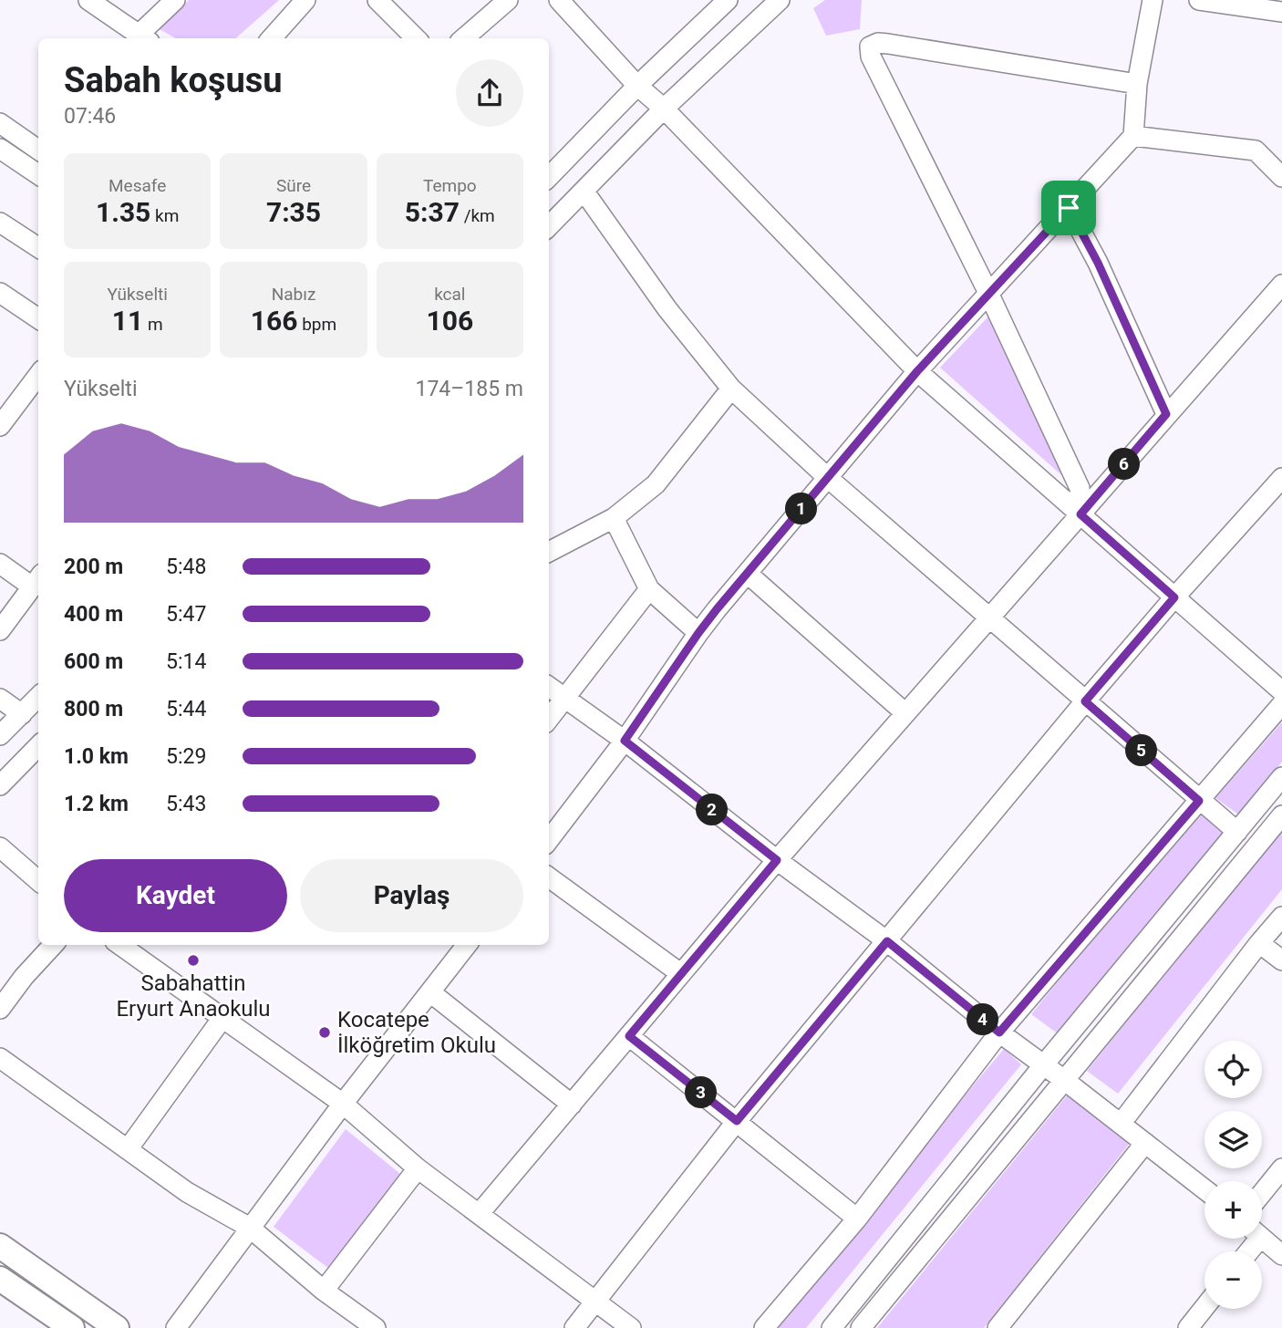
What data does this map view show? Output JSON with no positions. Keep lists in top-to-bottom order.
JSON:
{
  "places": ["Sabahattin Eryurt Anaokulu", "Kocatepe İlköğretim Okulu"],
  "page": {
    "heading": ["Sabah koşusu", "07:46"],
    "stats": [
      ["Mesafe", "1.35 km"],
      ["Süre", "7:35"],
      ["Tempo", "5:37 /km"],
      ["Yükselti", "11 m"],
      ["Nabız", "166 bpm"],
      ["kcal", "106"]
    ],
    "chart": ["Yükselti", "174–185 m"],
    "pins": [
      "6",
      "1",
      "5",
      "2",
      "4",
      "3"
    ],
    "list": [
      {
        "name": "200 m",
        "note": "5:48"
      },
      {
        "name": "400 m",
        "note": "5:47"
      },
      {
        "name": "600 m",
        "note": "5:14"
      },
      {
        "name": "800 m",
        "note": "5:44"
      },
      {
        "name": "1.0 km",
        "note": "5:29"
      },
      {
        "name": "1.2 km",
        "note": "5:43"
      }
    ],
    "buttons": ["Kaydet", "Paylaş"],
    "map_buttons": ["+", "−"]
  }
}
